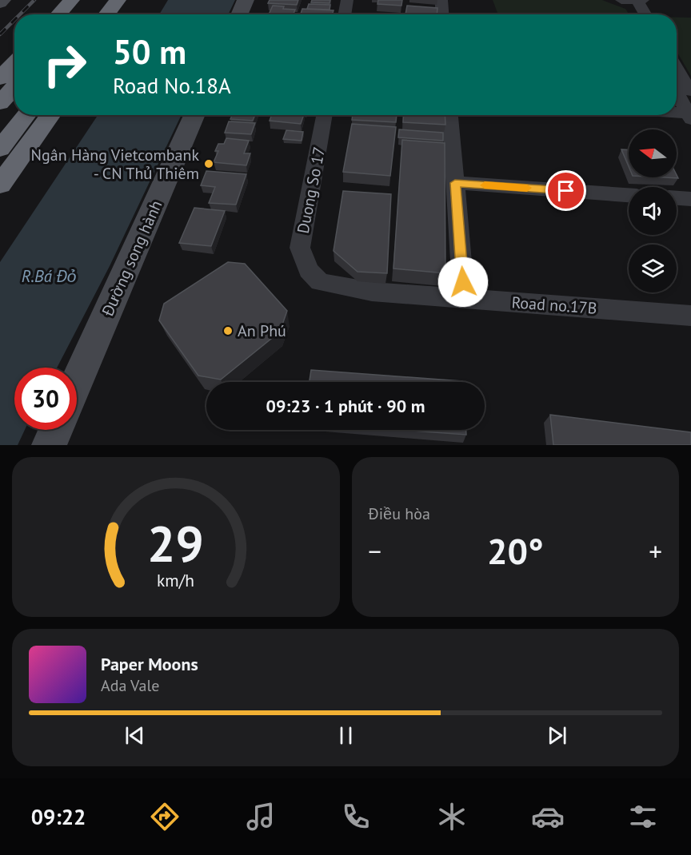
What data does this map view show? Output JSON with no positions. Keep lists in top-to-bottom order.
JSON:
{
  "streets": {
    "main road": ["Đường song hành"],
    "street": ["Duong So 17", "Road no.17B"]
  },
  "crossings": [
    ["Duong So 17", "Road no.17B"]
  ],
  "water": ["R.Bá Đỏ"],
  "places": ["Ngân Hàng Vietcombank - CN Thủ Thiêm", "An Phú"],
  "north": "left",
  "page": {
    "turn": ["50 m", "Road No.18A"],
    "limit": "30",
    "trip": "09:23 · 1 phút · 90 m",
    "tile": "Điều hòa",
    "heat": ["−", "20°", "+"],
    "song": ["Paper Moons", "Ada Vale"],
    "tabs": "09:22",
    "gauge": ["29", "km/h"]
  }
}
